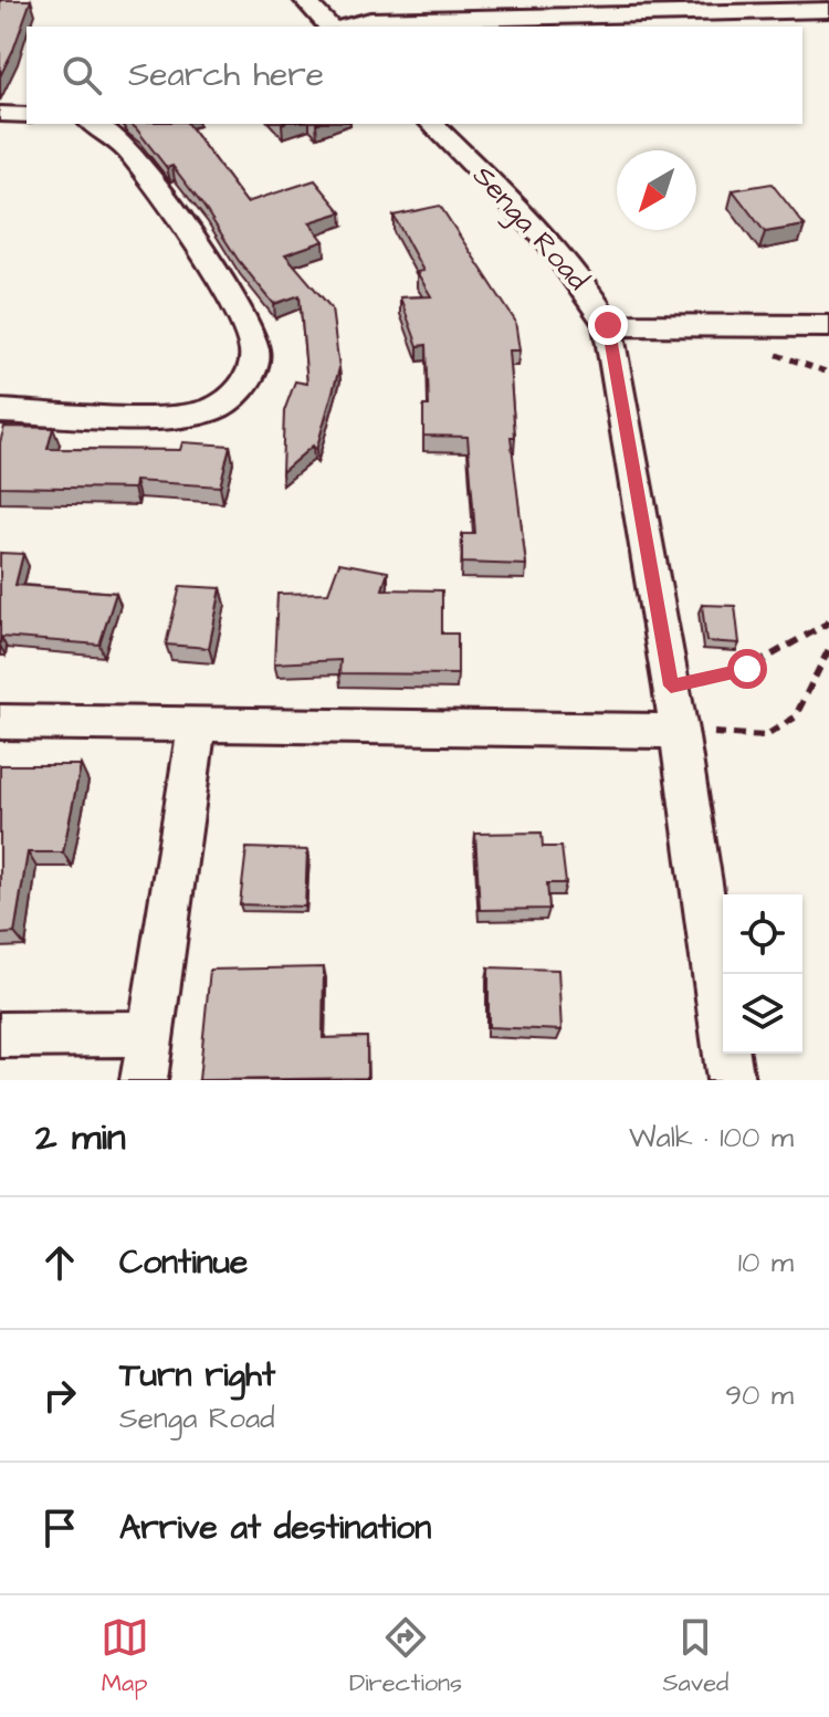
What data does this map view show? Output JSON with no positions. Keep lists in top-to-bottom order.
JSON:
{
  "streets": {
    "street": ["Senga Road"]
  },
  "north": "bottom left",
  "page": {
    "search": "Search here",
    "heading": ["2 min", "Walk · 100 m"],
    "list": [
      ["Continue", "10 m"],
      ["Turn right", "Senga Road", "90 m"],
      "Arrive at destination"
    ],
    "nav": ["Map", "Directions", "Saved"]
  }
}
